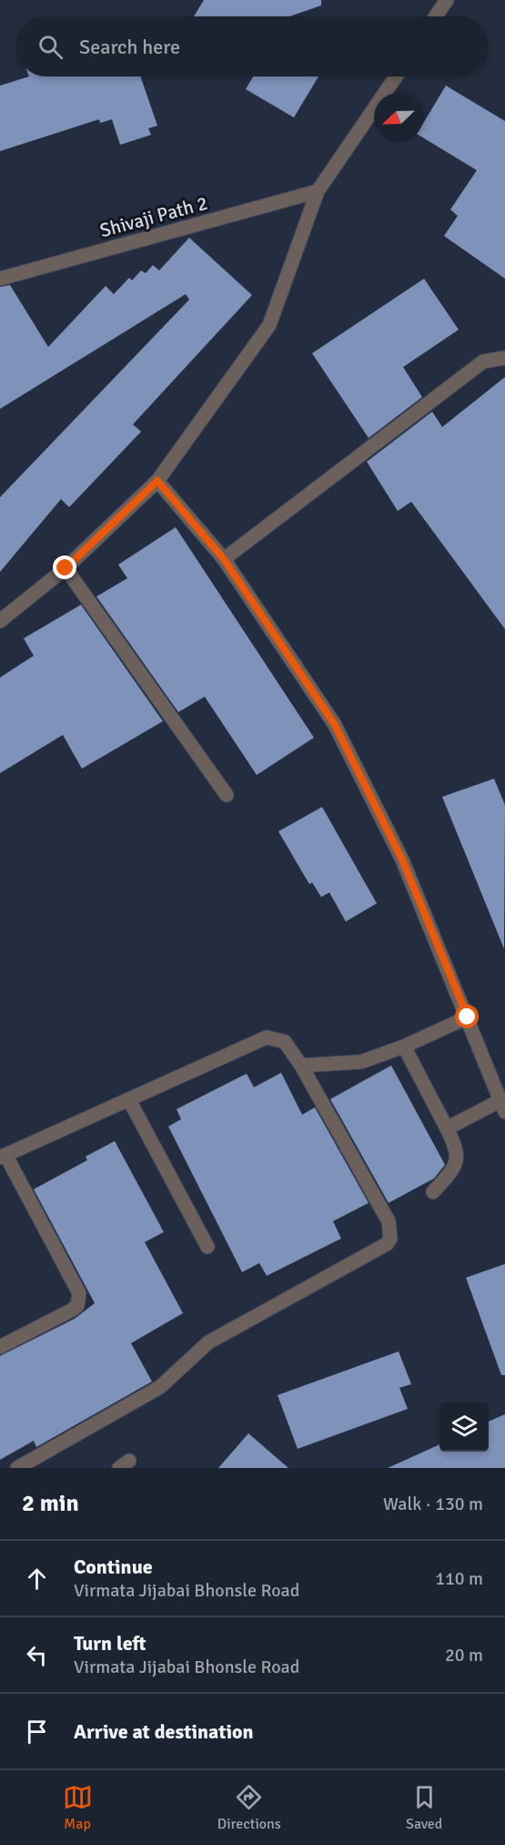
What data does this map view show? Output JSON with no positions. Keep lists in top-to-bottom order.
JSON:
{
  "streets": {
    "street": ["Shivaji Path 2"]
  },
  "north": "bottom left",
  "page": {
    "search": "Search here",
    "heading": ["2 min", "Walk · 130 m"],
    "list": [
      ["Continue", "Virmata Jijabai Bhonsle Road", "110 m"],
      ["Turn left", "Virmata Jijabai Bhonsle Road", "20 m"],
      "Arrive at destination"
    ],
    "nav": ["Map", "Directions", "Saved"]
  }
}
